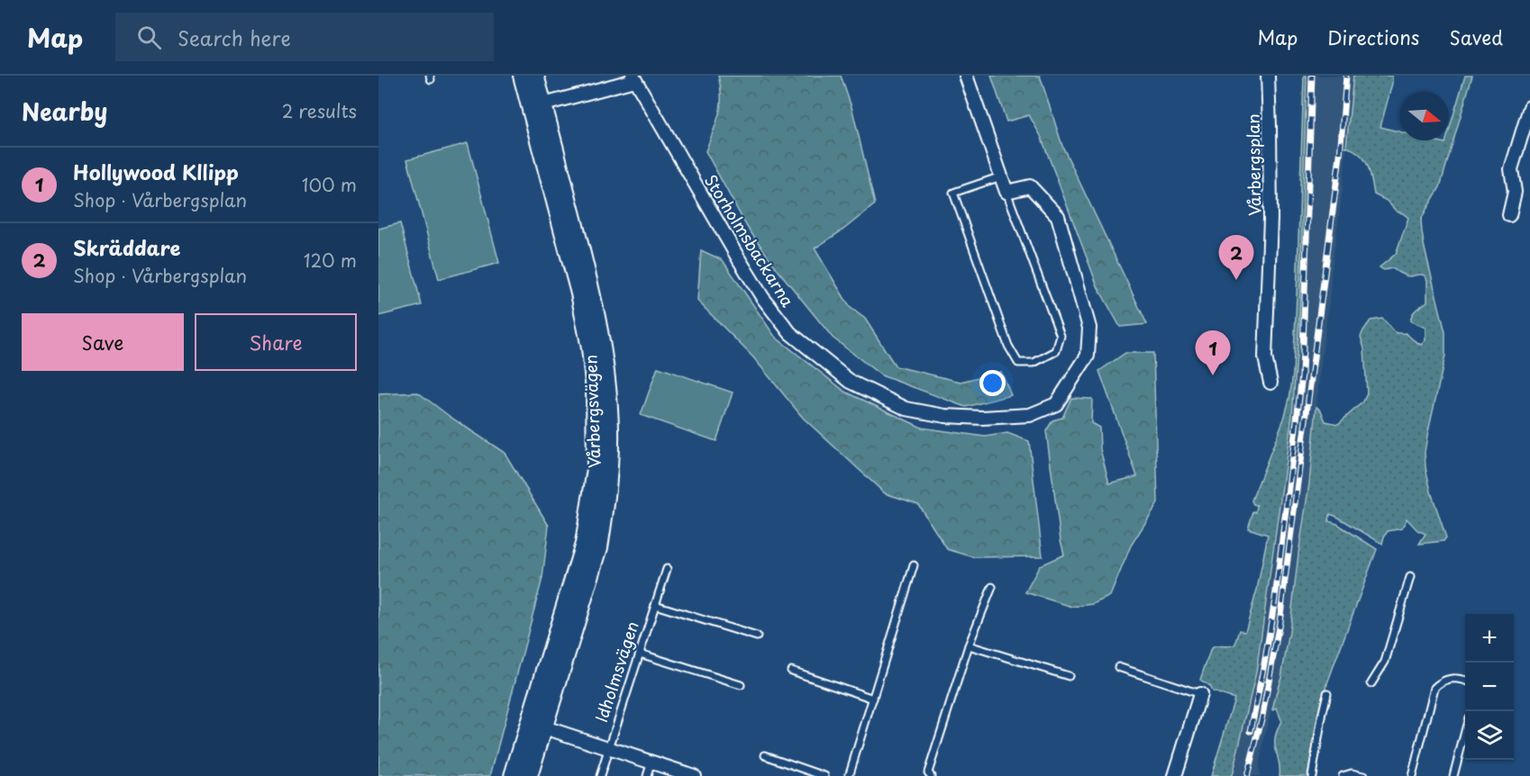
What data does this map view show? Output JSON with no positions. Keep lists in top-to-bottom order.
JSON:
{
  "streets": {
    "street": [
      "Vårbergsplan",
      "Storholmsbackarna",
      "Vårbergsvägen",
      "Idholmsvägen"
    ]
  },
  "crossings": [
    ["Storholmsbackarna", "Vårbergsvägen"],
    ["Vårbergsvägen", "Idholmsvägen"]
  ],
  "north": "right",
  "page": {
    "header": "Map",
    "search": "Search here",
    "nav": ["Map", "Directions", "Saved"],
    "heading": ["Nearby", "2 results"],
    "list": [
      {
        "mark": "1",
        "name": "Hollywood Kllipp",
        "note": "Shop · Vårbergsplan",
        "value": "100 m"
      },
      {
        "mark": "2",
        "name": "Skräddare",
        "note": "Shop · Vårbergsplan",
        "value": "120 m"
      }
    ],
    "pins": ["2", "1"],
    "buttons": ["Save", "Share"],
    "map_buttons": ["+", "−"]
  }
}
